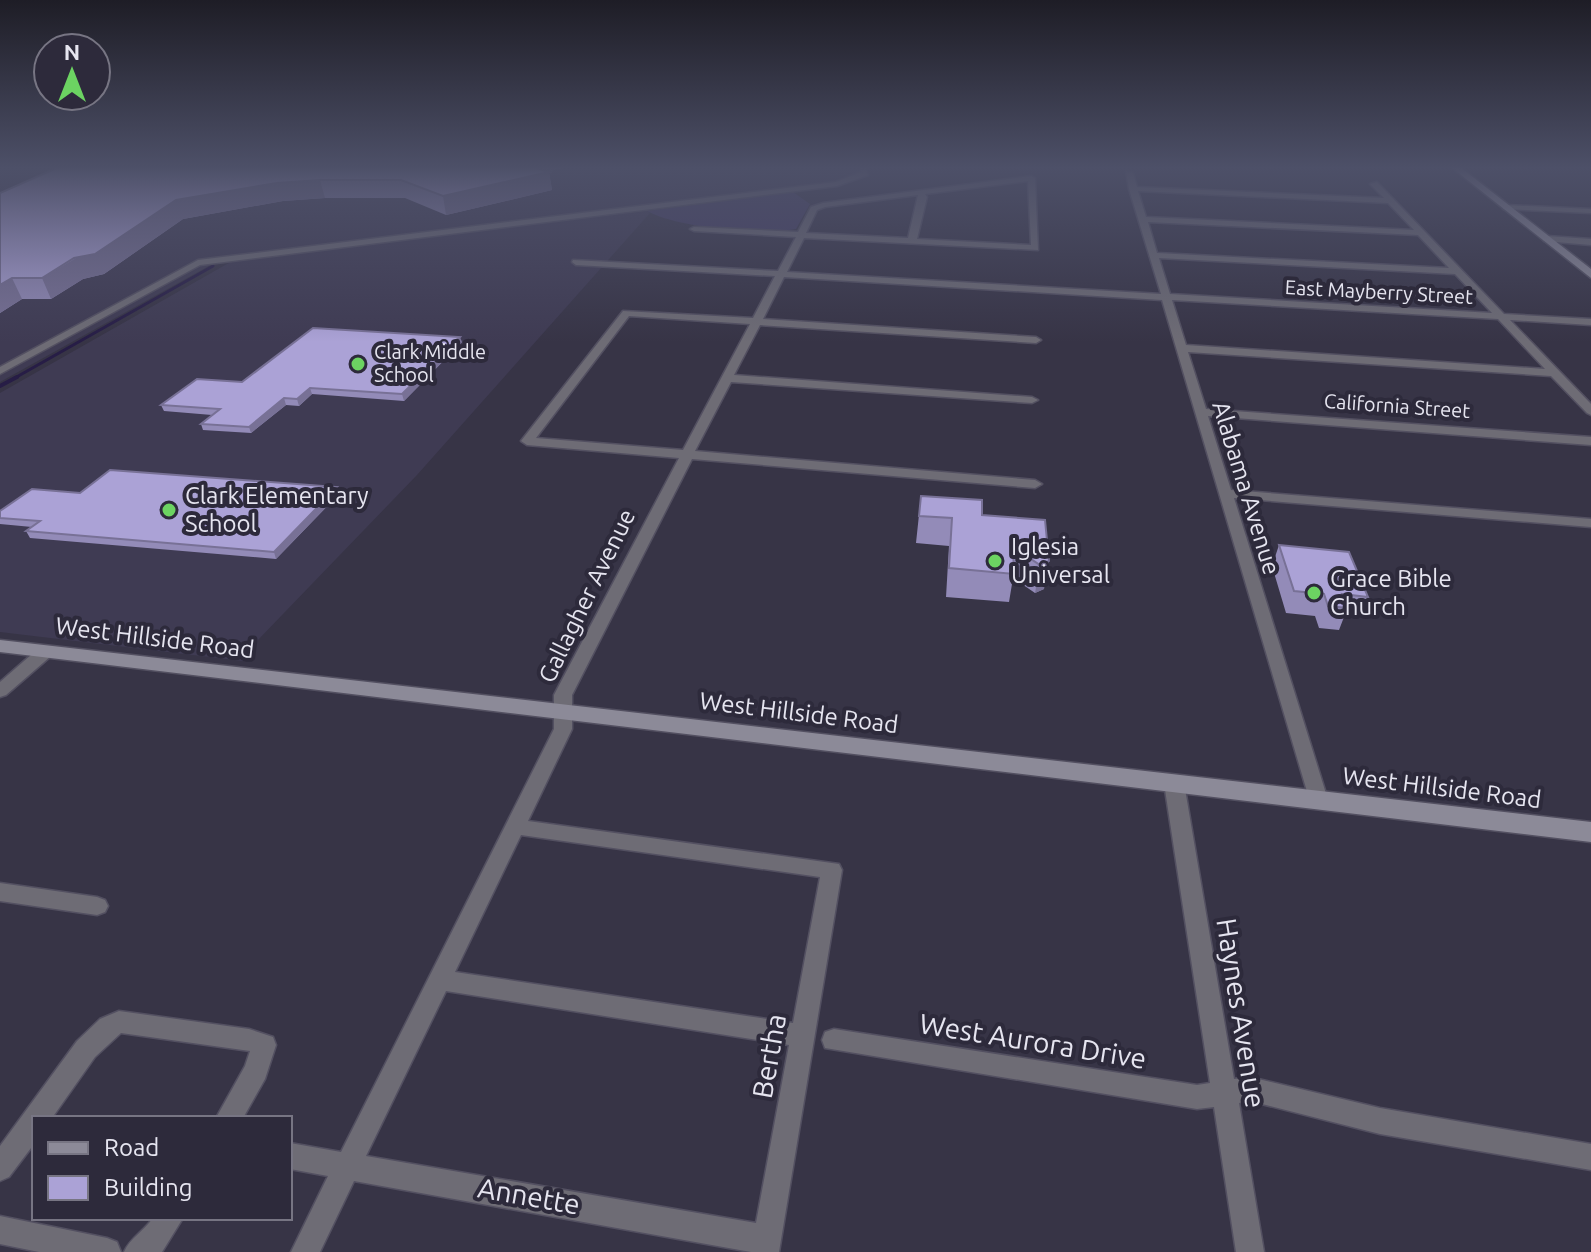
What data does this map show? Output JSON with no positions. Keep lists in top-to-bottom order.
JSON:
{
  "streets": {
    "street": [
      "East Mayberry Street",
      "California Street",
      "Alabama Avenue",
      "Gallagher Avenue",
      "West Hillside Road",
      "Haynes Avenue",
      "West Aurora Drive",
      "Bertha",
      "Annette"
    ]
  },
  "crossings": [
    ["East Mayberry Street", "Alabama Avenue"],
    ["East Mayberry Street", "Gallagher Avenue"],
    ["California Street", "Alabama Avenue"],
    ["Alabama Avenue", "West Hillside Road"],
    ["Gallagher Avenue", "West Hillside Road"],
    ["Gallagher Avenue", "Bertha"],
    ["Gallagher Avenue", "Annette"],
    ["West Hillside Road", "Haynes Avenue"],
    ["Haynes Avenue", "West Aurora Drive"],
    ["Bertha", "Annette"]
  ],
  "places": [
    "Clark Middle School",
    "Clark Elementary School",
    "Iglesia Universal",
    "Grace Bible Church"
  ],
  "legend": ["Road", "Building"],
  "north": "top"
}
